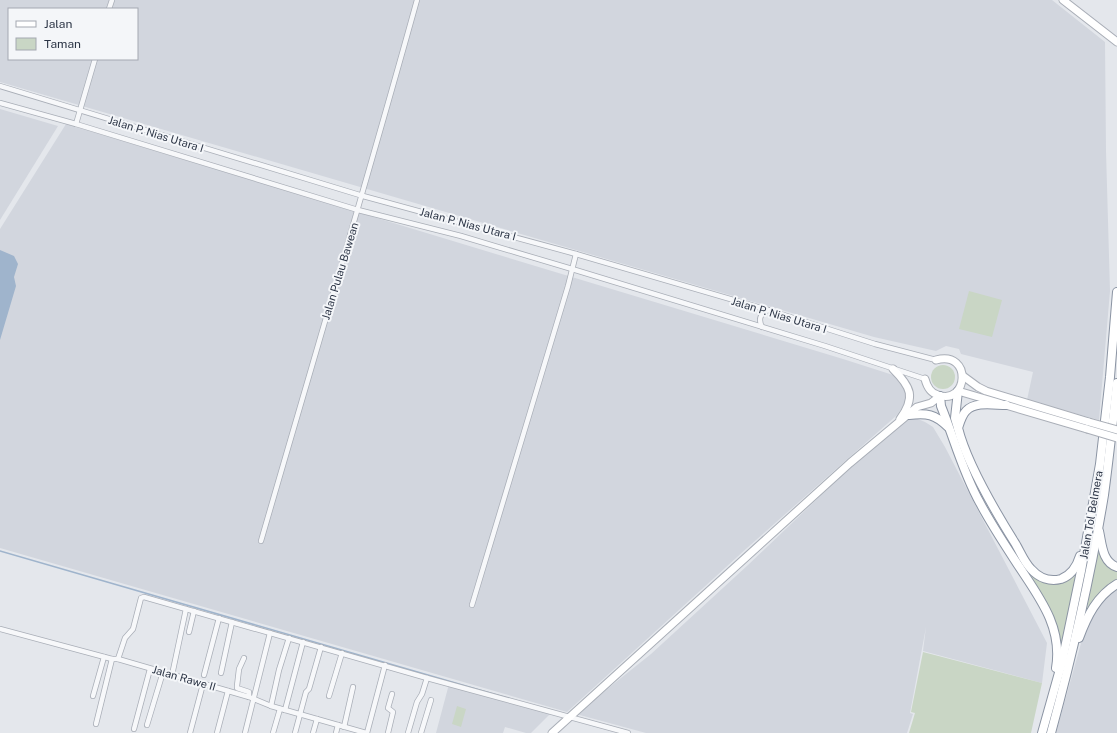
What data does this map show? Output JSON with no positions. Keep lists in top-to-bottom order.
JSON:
{
  "streets": {
    "highway": ["Jalan Tol Belmera"],
    "street": ["Jalan P. Nias Utara I", "Jalan Pulau Bawean", "Jalan Rawe II"]
  },
  "crossings": [
    ["Jalan P. Nias Utara I", "Jalan Pulau Bawean"]
  ],
  "legend": ["Jalan", "Taman"]
}
